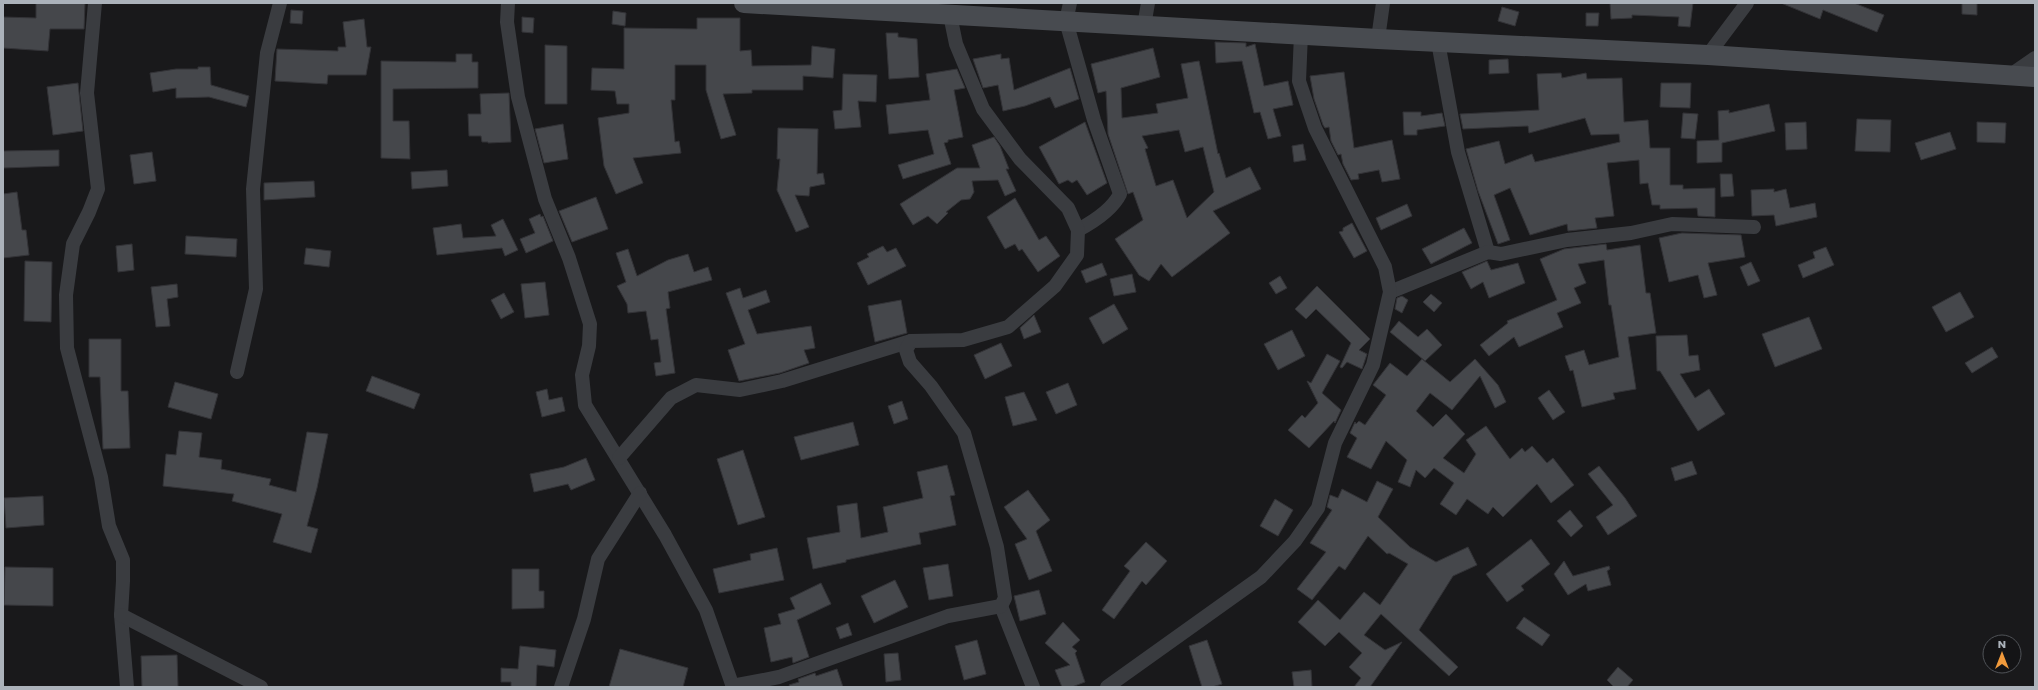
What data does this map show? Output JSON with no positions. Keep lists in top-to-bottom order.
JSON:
{
  "north": "top"
}
